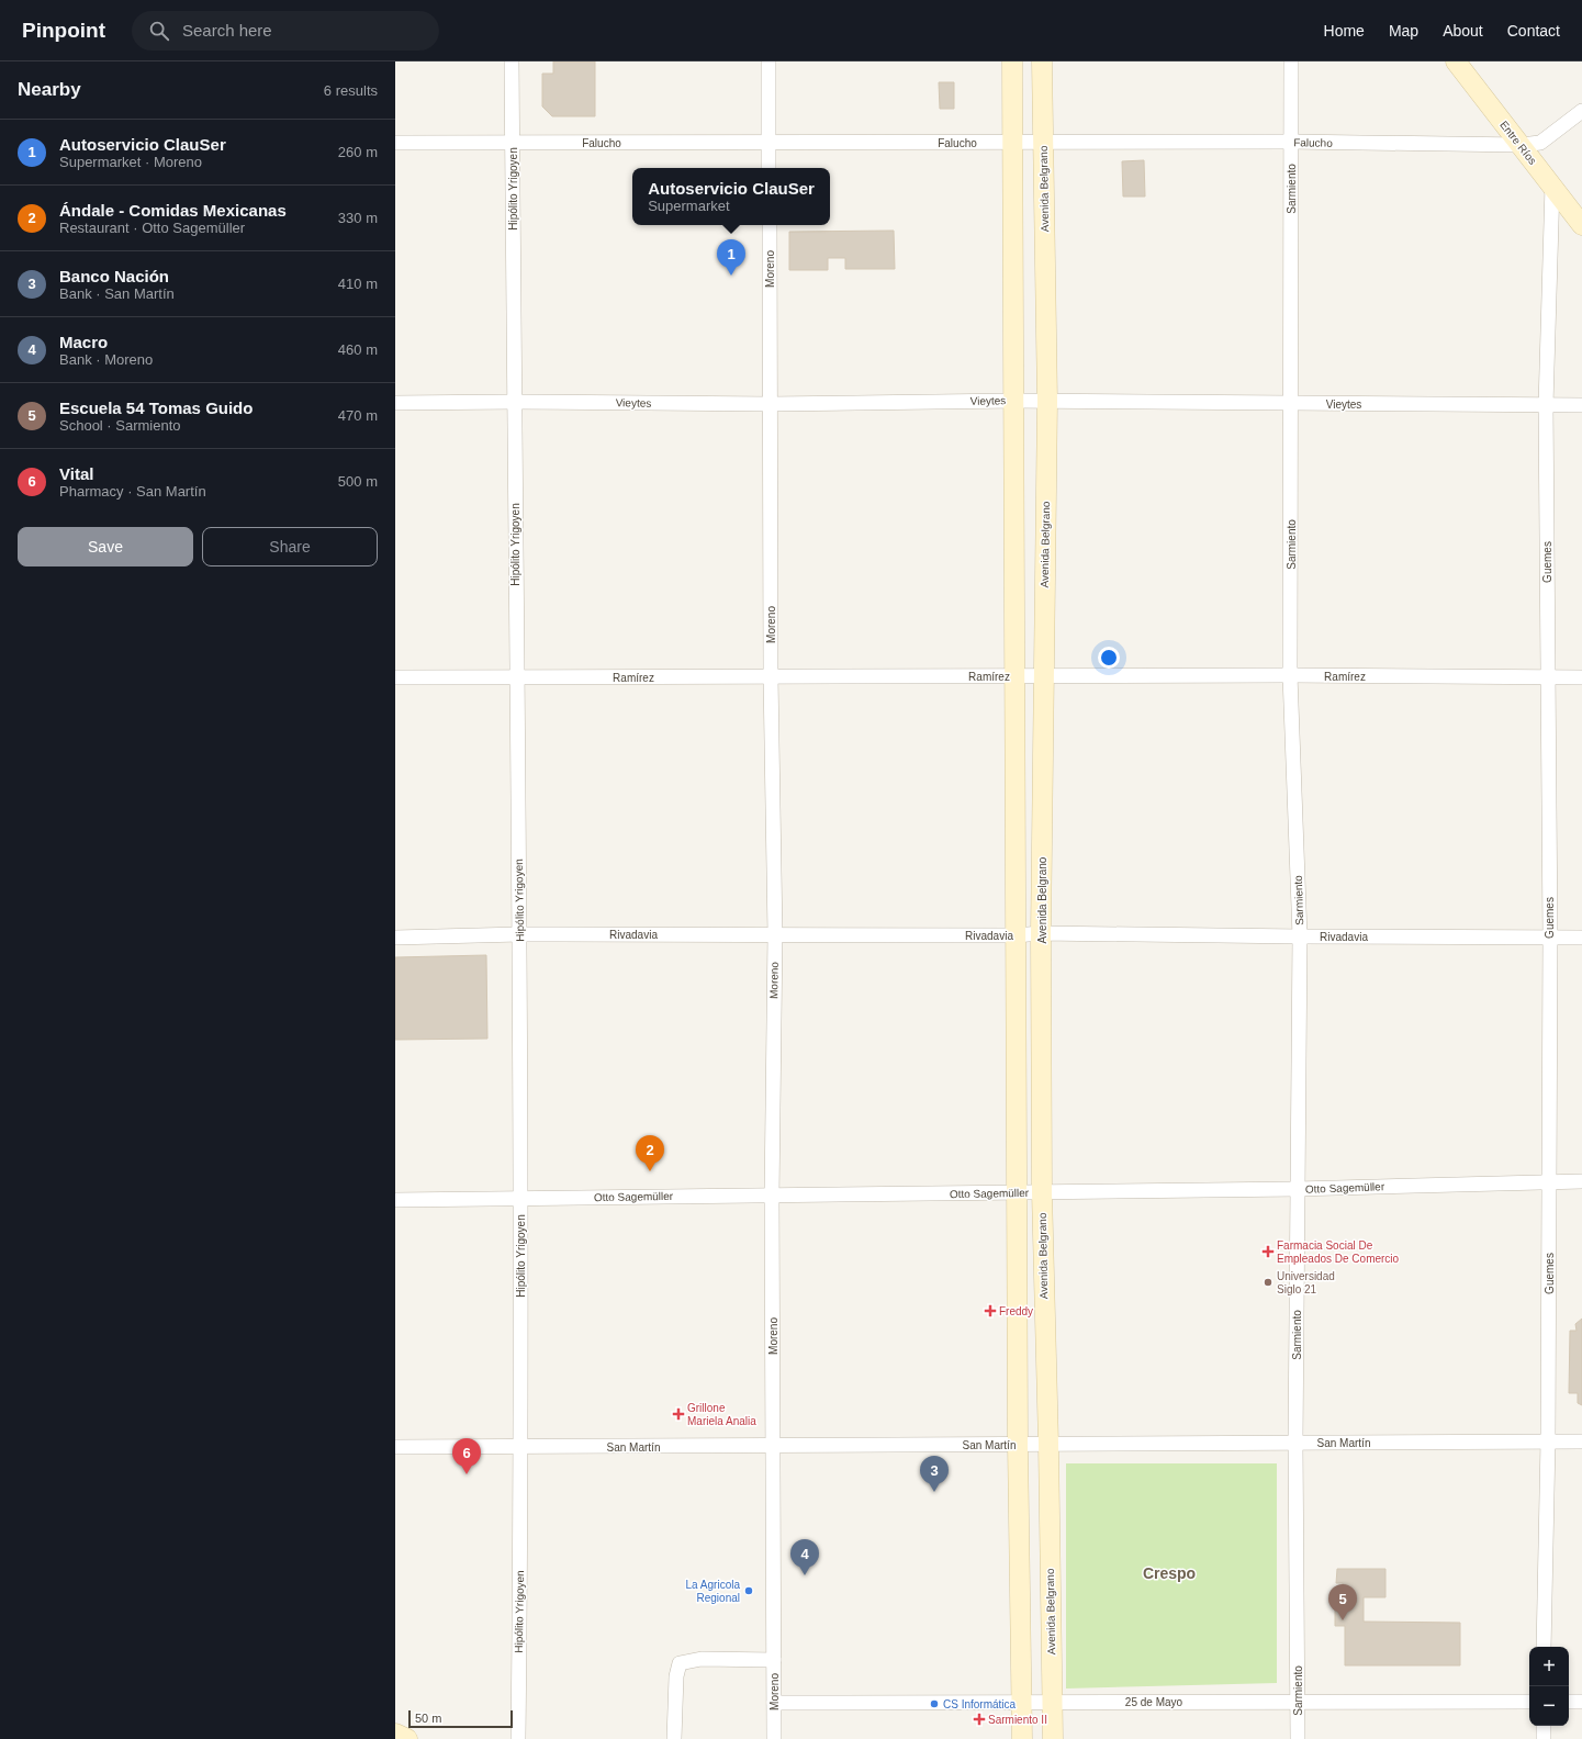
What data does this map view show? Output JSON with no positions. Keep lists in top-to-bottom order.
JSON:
{
  "streets": {
    "street": [
      "Falucho",
      "Entre Ríos",
      "Hipólito Yrigoyen",
      "Avenida Belgrano",
      "Sarmiento",
      "Moreno",
      "Vieytes",
      "Guemes",
      "Ramírez",
      "Rivadavia",
      "Otto Sagemüller",
      "San Martín",
      "25 de Mayo"
    ]
  },
  "crossings": [
    ["Falucho", "Entre Ríos"],
    ["Falucho", "Hipólito Yrigoyen"],
    ["Falucho", "Avenida Belgrano"],
    ["Falucho", "Sarmiento"],
    ["Entre Ríos", "Guemes"],
    ["Hipólito Yrigoyen", "Vieytes"],
    ["Hipólito Yrigoyen", "Ramírez"],
    ["Hipólito Yrigoyen", "Rivadavia"],
    ["Hipólito Yrigoyen", "Otto Sagemüller"],
    ["Hipólito Yrigoyen", "San Martín"],
    ["Avenida Belgrano", "Vieytes"],
    ["Avenida Belgrano", "Ramírez"],
    ["Avenida Belgrano", "Rivadavia"],
    ["Avenida Belgrano", "Otto Sagemüller"],
    ["Avenida Belgrano", "San Martín"],
    ["Avenida Belgrano", "25 de Mayo"],
    ["Sarmiento", "Vieytes"],
    ["Sarmiento", "Ramírez"],
    ["Sarmiento", "Rivadavia"],
    ["Sarmiento", "Otto Sagemüller"],
    ["Sarmiento", "San Martín"],
    ["Sarmiento", "25 de Mayo"],
    ["Moreno", "Vieytes"],
    ["Moreno", "Ramírez"],
    ["Moreno", "Rivadavia"],
    ["Moreno", "Otto Sagemüller"],
    ["Moreno", "San Martín"],
    ["Moreno", "25 de Mayo"],
    ["Vieytes", "Guemes"],
    ["Guemes", "Ramírez"],
    ["Guemes", "Rivadavia"],
    ["Guemes", "Otto Sagemüller"],
    ["Guemes", "San Martín"]
  ],
  "districts": ["Crespo"],
  "places": {
    "health": [
      "Farmacia Social De Empleados De Comercio",
      "Freddy",
      "Grillone Mariela Analia",
      "Sarmiento II"
    ],
    "other": ["Universidad Siglo 21", "La Agricola Regional", "CS Informática"]
  },
  "scale_bar": "50 m",
  "page": {
    "header": "Pinpoint",
    "search": "Search here",
    "nav": [
      "Home",
      "Map",
      "About",
      "Contact"
    ],
    "heading": ["Nearby", "6 results"],
    "list": [
      {
        "mark": "1",
        "name": "Autoservicio ClauSer",
        "note": "Supermarket · Moreno",
        "value": "260 m"
      },
      {
        "mark": "2",
        "name": "Ándale - Comidas Mexicanas",
        "note": "Restaurant · Otto Sagemüller",
        "value": "330 m"
      },
      {
        "mark": "3",
        "name": "Banco Nación",
        "note": "Bank · San Martín",
        "value": "410 m"
      },
      {
        "mark": "4",
        "name": "Macro",
        "note": "Bank · Moreno",
        "value": "460 m"
      },
      {
        "mark": "5",
        "name": "Escuela 54 Tomas Guido",
        "note": "School · Sarmiento",
        "value": "470 m"
      },
      {
        "mark": "6",
        "name": "Vital",
        "note": "Pharmacy · San Martín",
        "value": "500 m"
      }
    ],
    "popup": ["Autoservicio ClauSer", "Supermarket"],
    "pins": [
      "1",
      "2",
      "6",
      "3",
      "4",
      "5"
    ],
    "buttons": ["Save", "Share"],
    "map_buttons": ["+", "−"],
    "scale": "50 m"
  }
}
